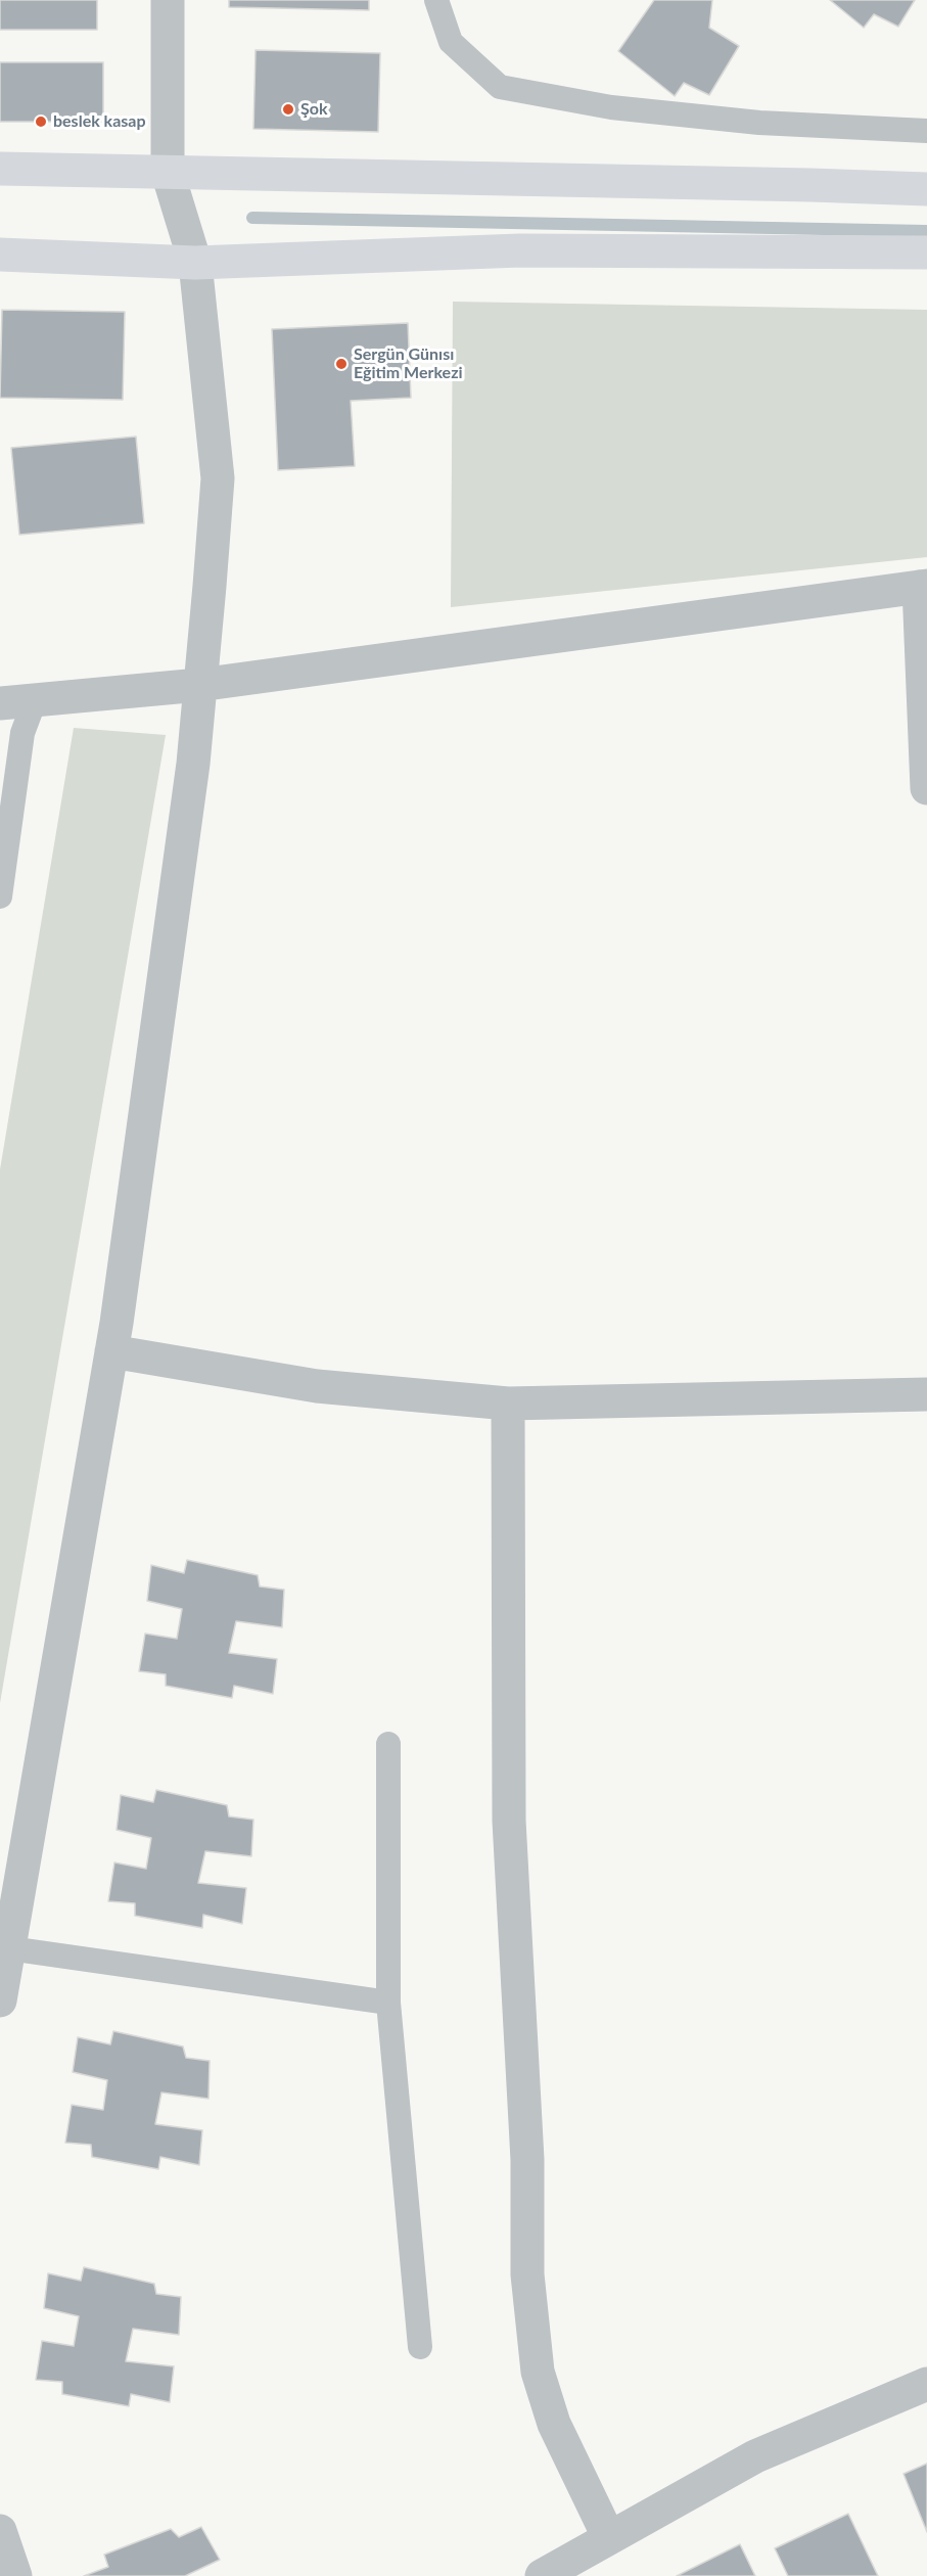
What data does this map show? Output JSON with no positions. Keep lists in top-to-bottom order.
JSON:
{
  "places": ["Şok", "beslek kasap", "Sergün Günısı Eğitim Merkezi"]
}
